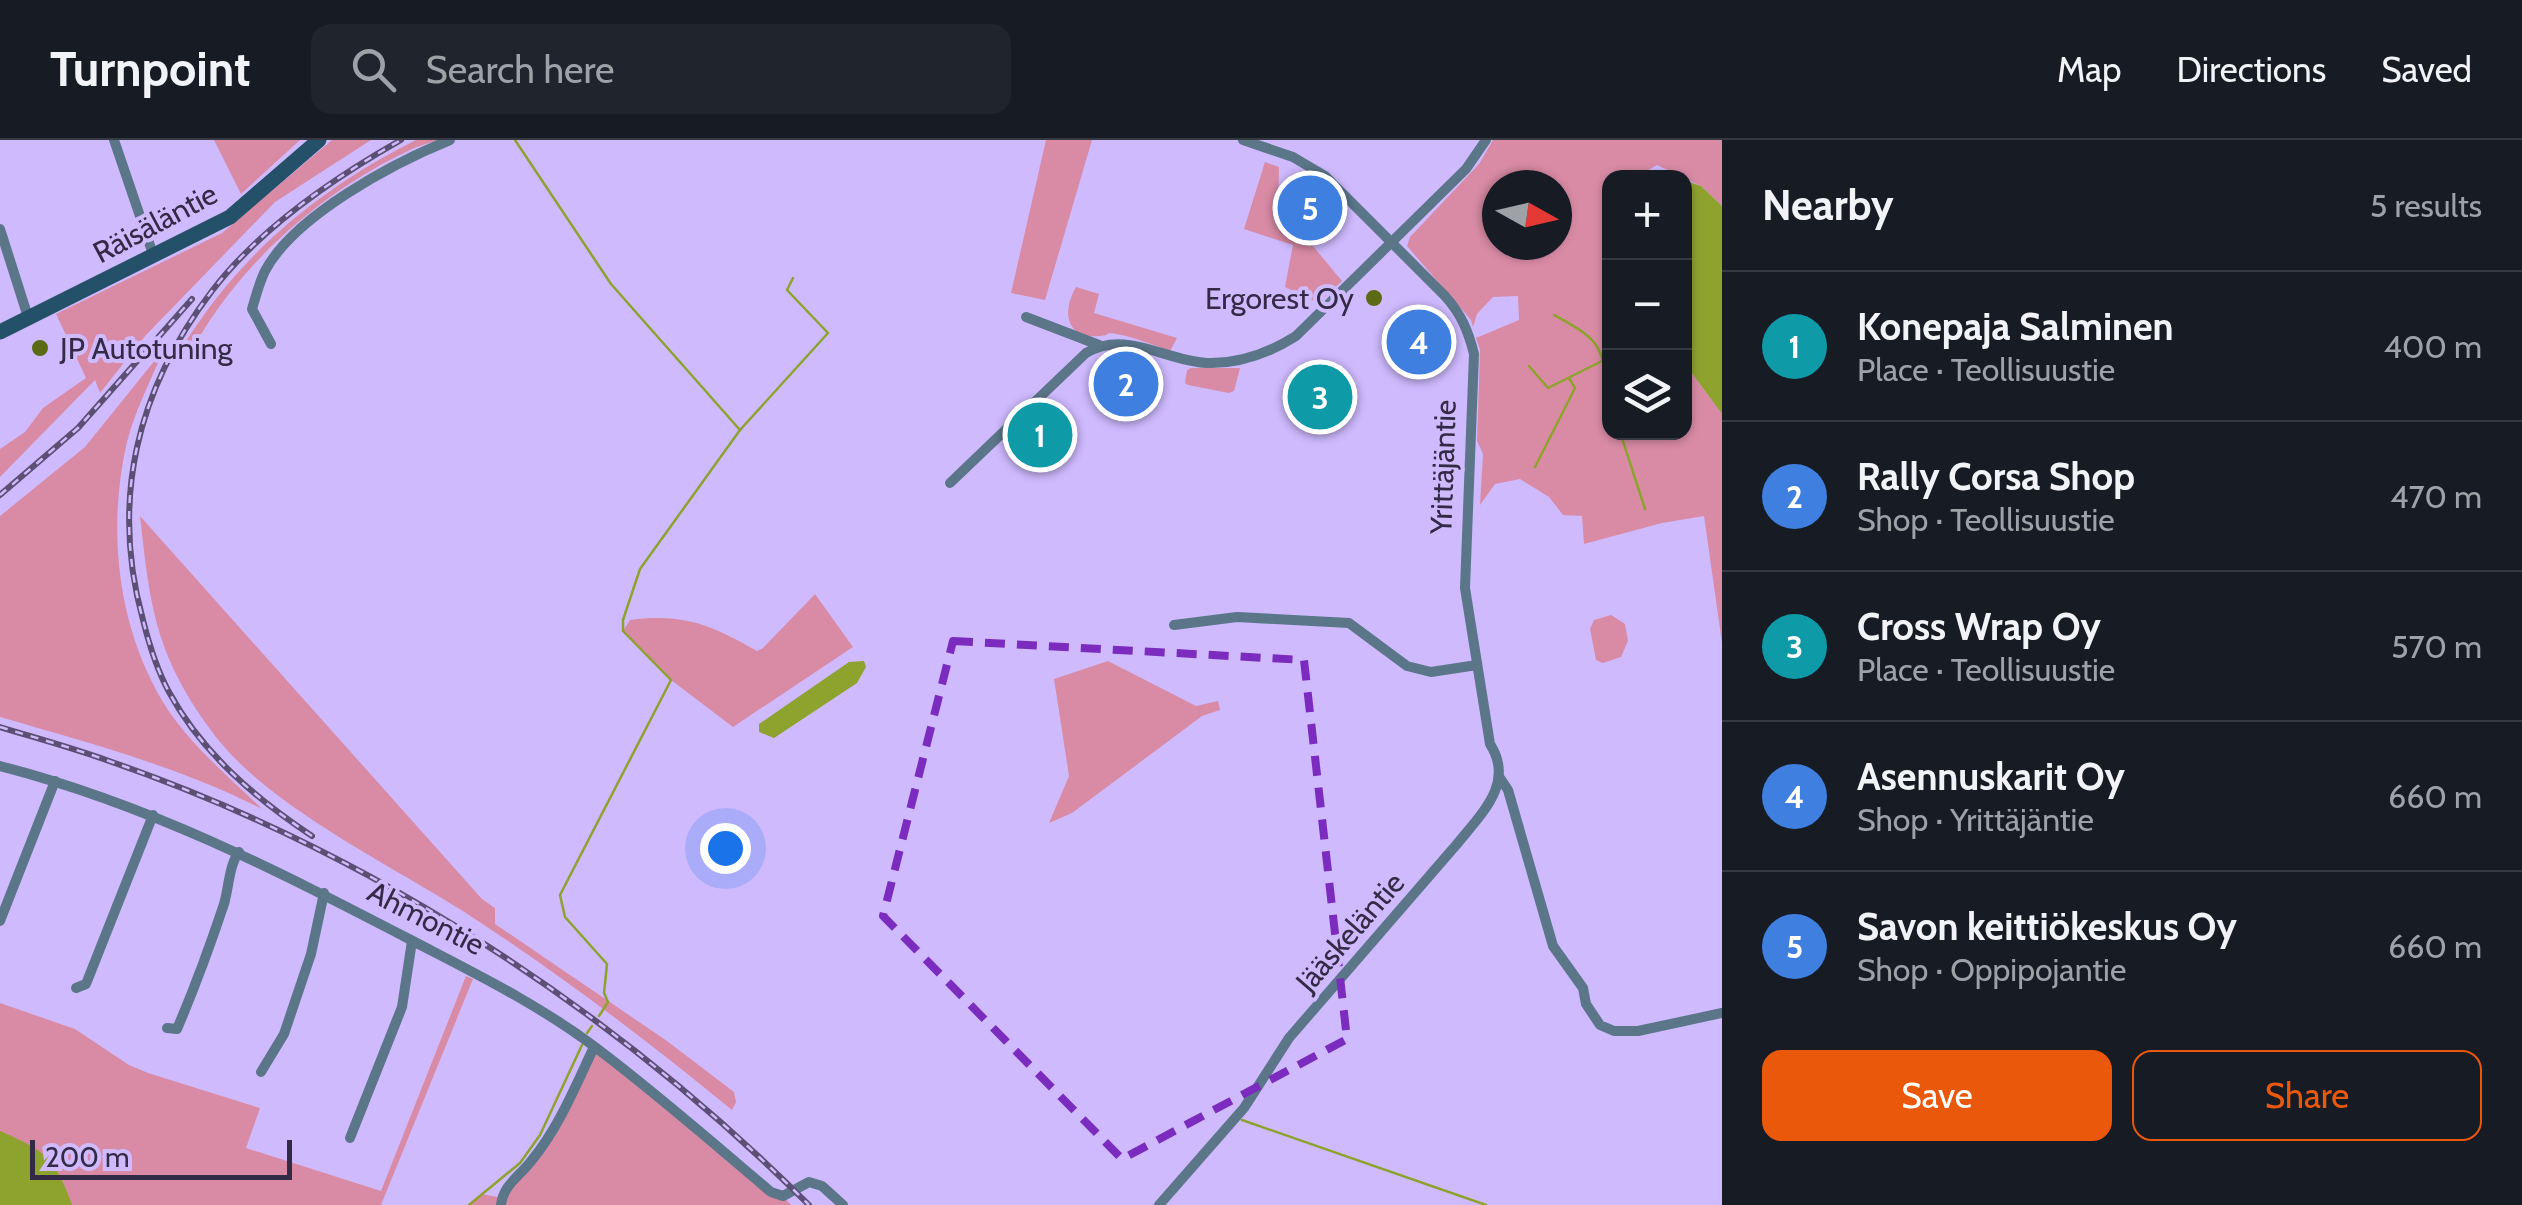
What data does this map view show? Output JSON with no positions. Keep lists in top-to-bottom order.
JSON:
{
  "streets": {
    "street": [
      "Räisäläntie",
      "Yrittäjäntie",
      "Ahmontie",
      "Jääskeläntie"
    ]
  },
  "places": ["Ergorest Oy", "JP Autotuning"],
  "scale_bar": "200 m",
  "north": "right",
  "page": {
    "header": "Turnpoint",
    "search": "Search here",
    "nav": ["Map", "Directions", "Saved"],
    "heading": ["Nearby", "5 results"],
    "map_buttons": ["+", "−"],
    "pins": [
      "5",
      "4",
      "2",
      "3",
      "1"
    ],
    "list": [
      {
        "mark": "1",
        "name": "Konepaja Salminen",
        "note": "Place · Teollisuustie",
        "value": "400 m"
      },
      {
        "mark": "2",
        "name": "Rally Corsa Shop",
        "note": "Shop · Teollisuustie",
        "value": "470 m"
      },
      {
        "mark": "3",
        "name": "Cross Wrap Oy",
        "note": "Place · Teollisuustie",
        "value": "570 m"
      },
      {
        "mark": "4",
        "name": "Asennuskarit Oy",
        "note": "Shop · Yrittäjäntie",
        "value": "660 m"
      },
      {
        "mark": "5",
        "name": "Savon keittiökeskus Oy",
        "note": "Shop · Oppipojantie",
        "value": "660 m"
      }
    ],
    "buttons": ["Save", "Share"],
    "scale": "200 m"
  }
}
